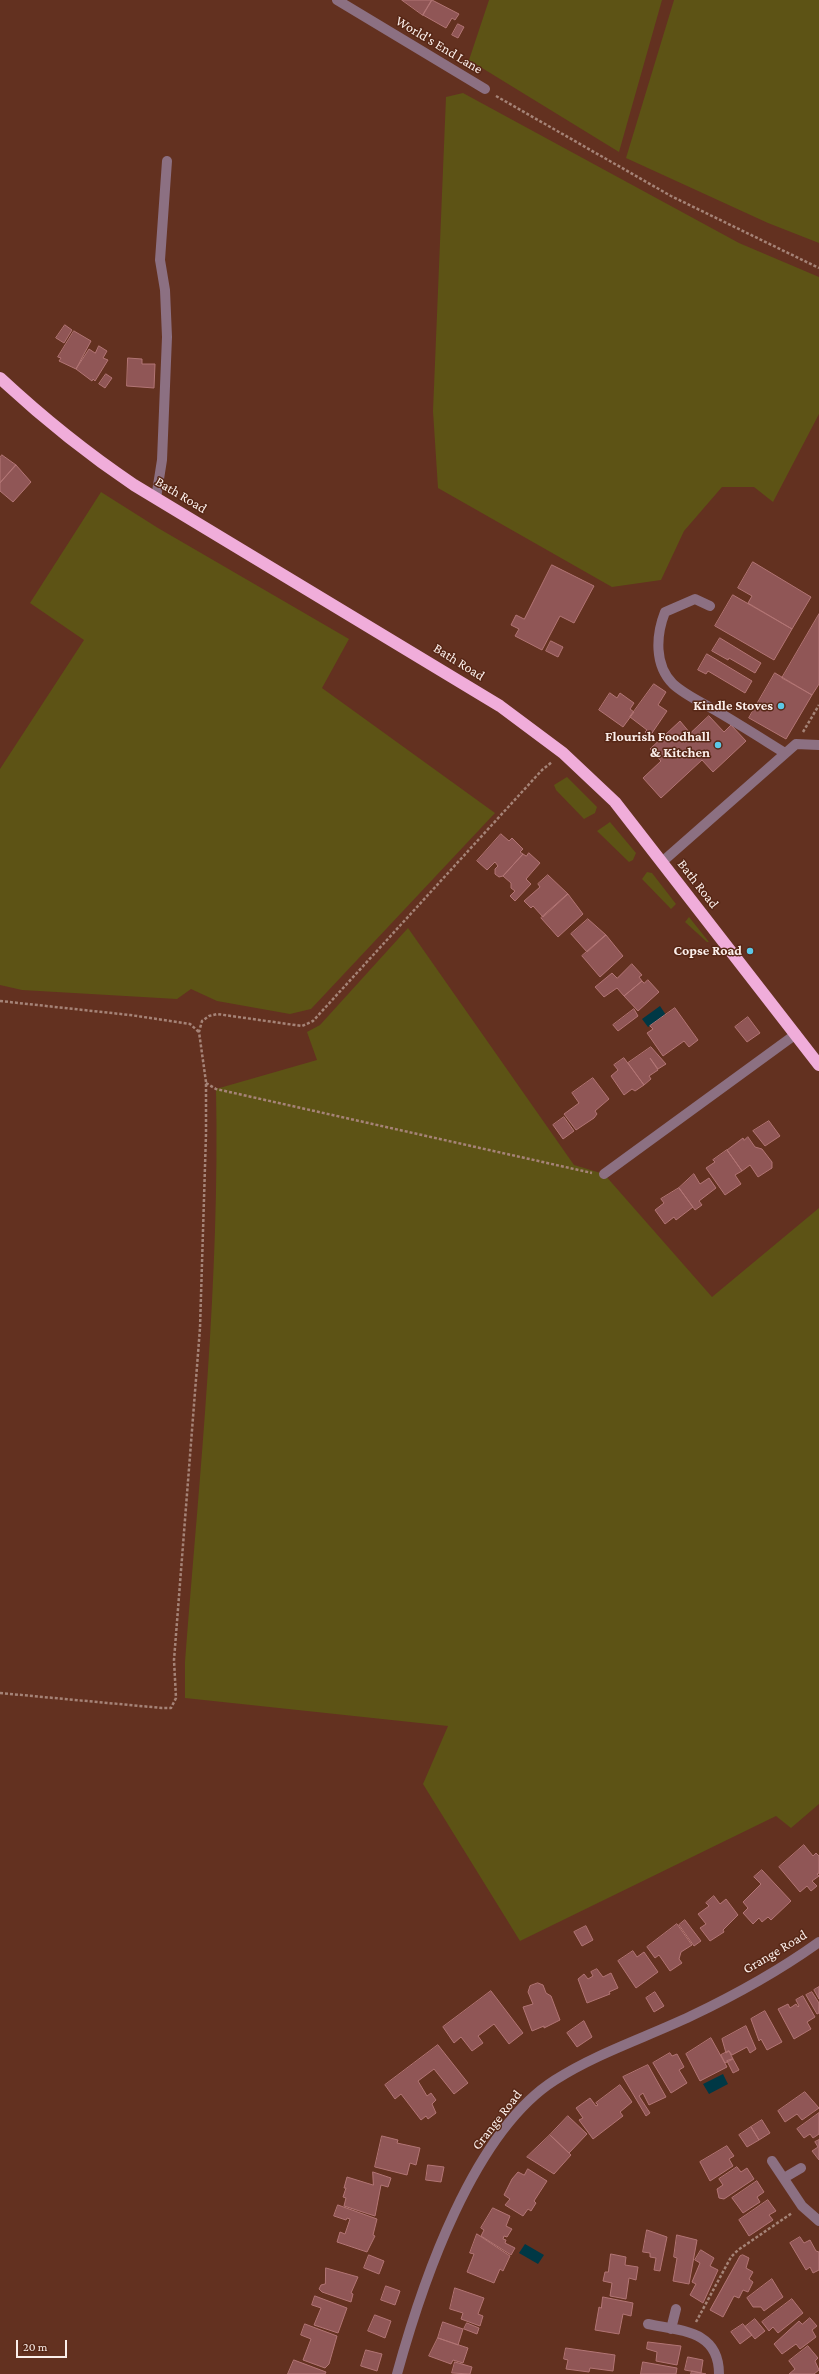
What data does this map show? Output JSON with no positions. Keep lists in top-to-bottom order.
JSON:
{
  "streets": {
    "highway": ["Bath Road"],
    "street": ["World's End Lane", "Grange Road"]
  },
  "places": ["Kindle Stoves", "Flourish Foodhall & Kitchen", "Copse Road"],
  "scale_bar": "20 m"
}
